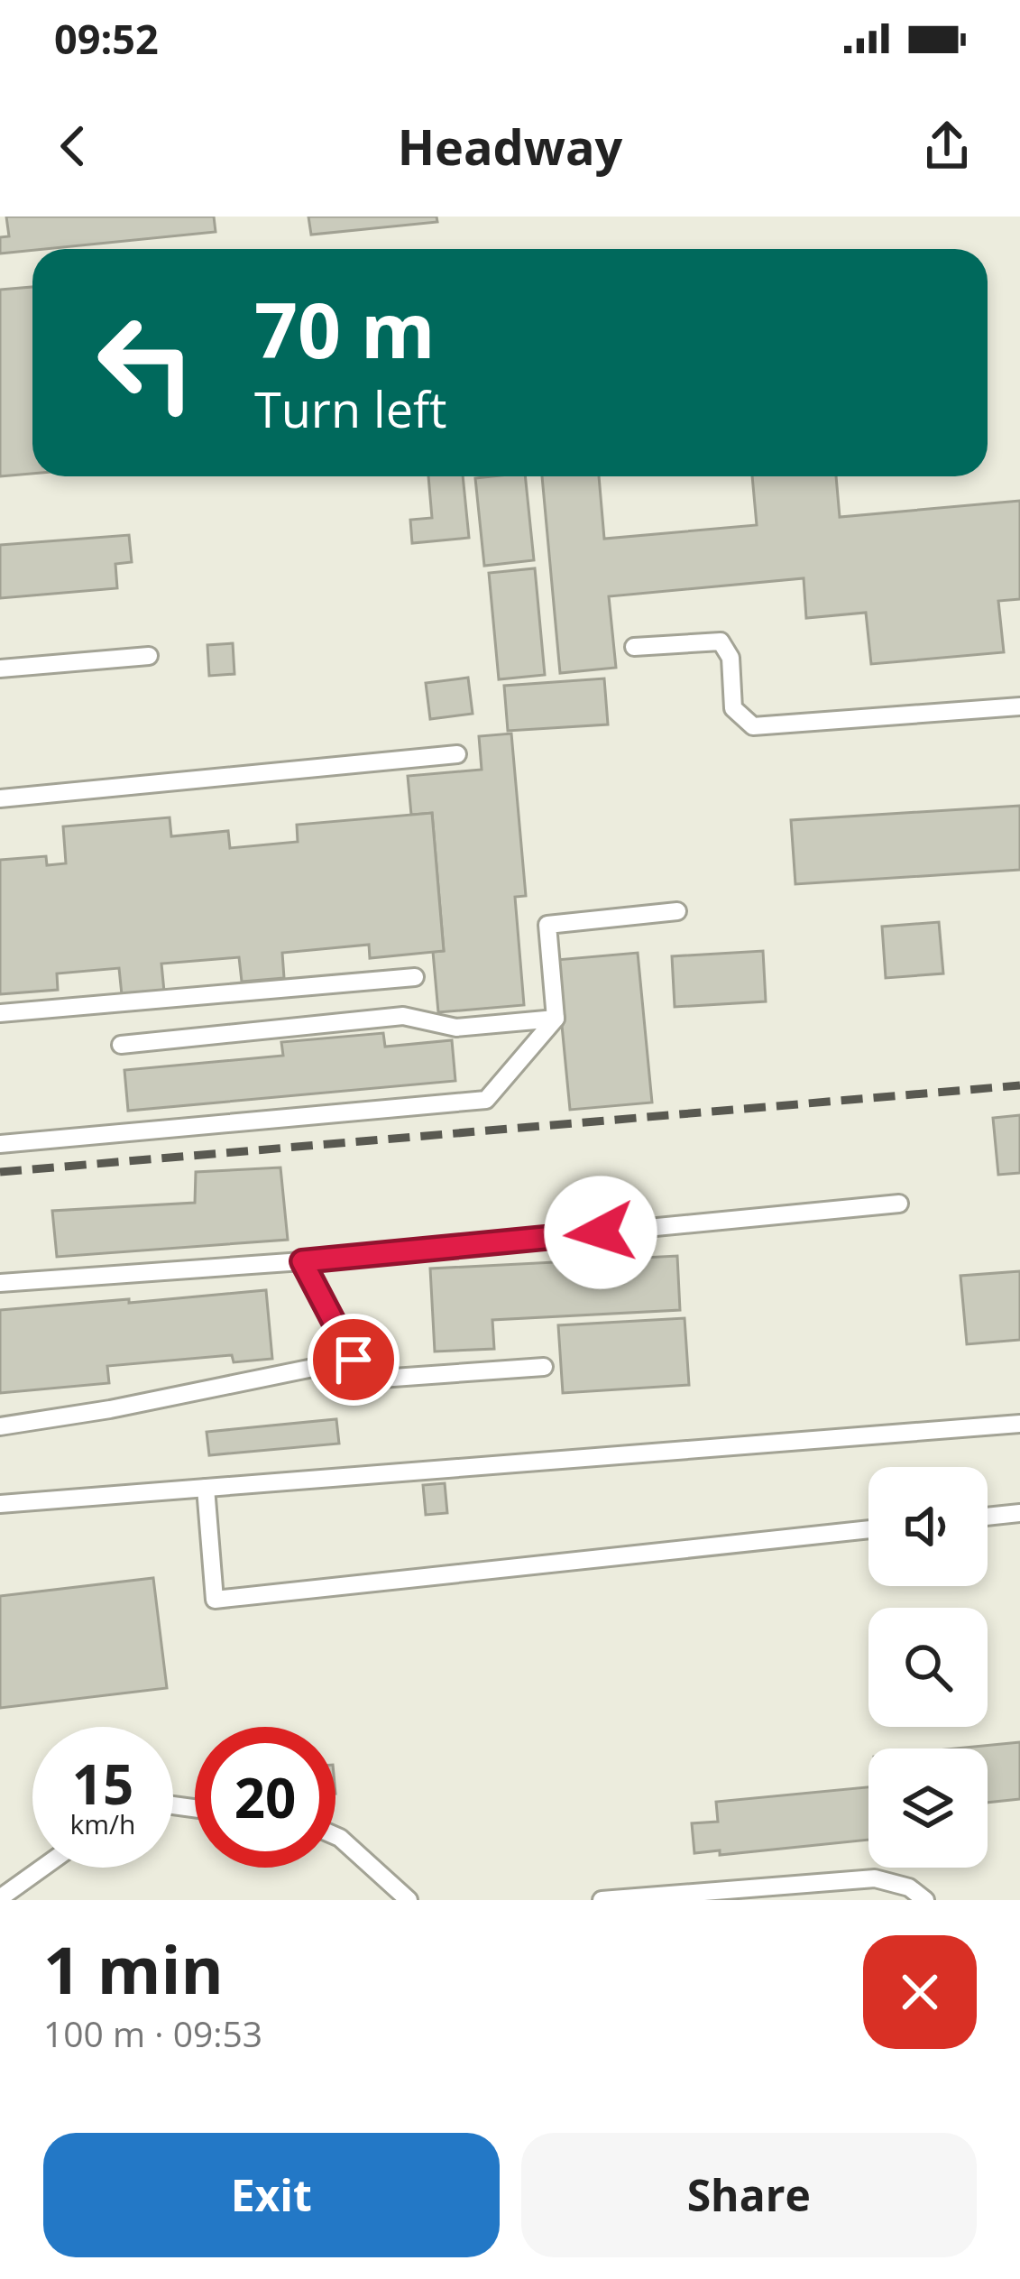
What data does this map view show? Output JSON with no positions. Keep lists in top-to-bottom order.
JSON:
{
  "page": {
    "status": "09:52",
    "header": "Headway",
    "turn": ["70 m", "Turn left"],
    "speed": "15 km/h",
    "limit": "20",
    "heading": ["1 min", "100 m · 09:53"],
    "buttons": ["Exit", "Share"]
  }
}
